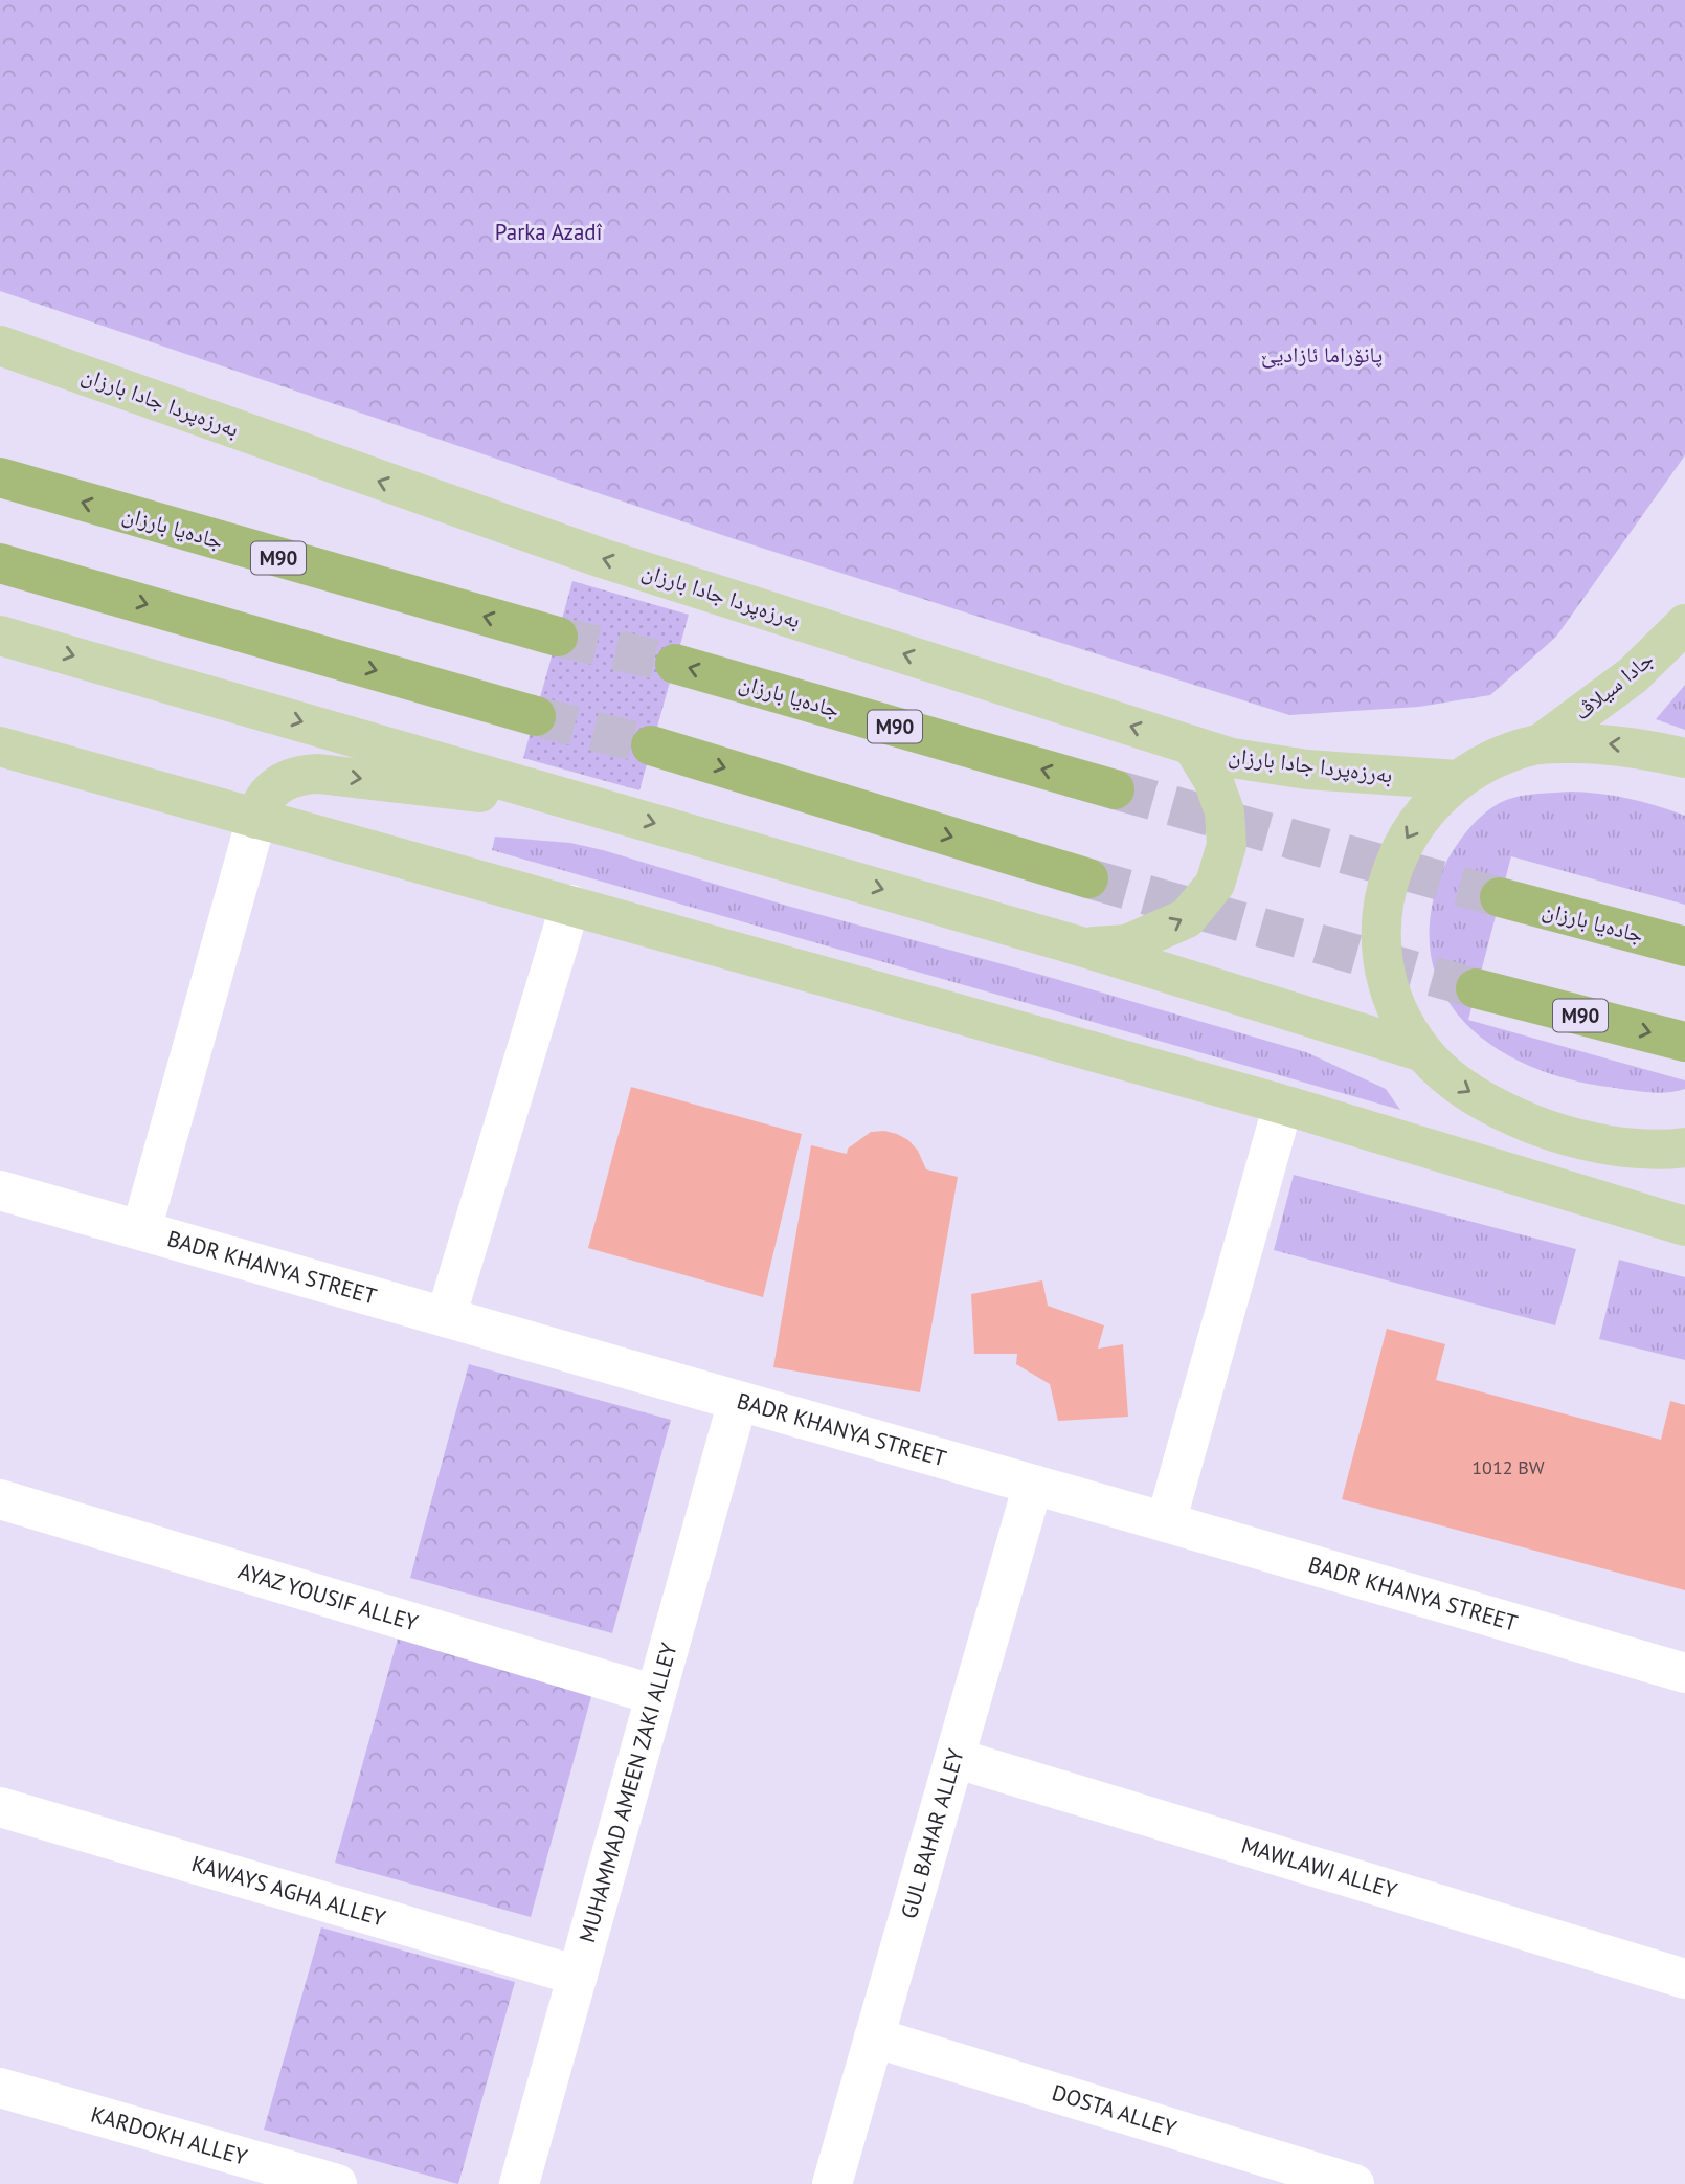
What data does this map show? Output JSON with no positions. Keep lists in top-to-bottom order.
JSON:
{
  "streets": {
    "highway": ["جادەیا بارزان", "M90"],
    "main road": ["بەرزەپردا جادا بارزان", "جادا سیلاڤ"],
    "street": [
      "BADR KHANYA STREET",
      "AYAZ YOUSIF ALLEY",
      "MUHAMMAD AMEEN ZAKI ALLEY",
      "GUL BAHAR ALLEY",
      "MAWLAWI ALLEY",
      "KAWAYS AGHA ALLEY",
      "DOSTA ALLEY",
      "KARDOKH ALLEY"
    ]
  },
  "crossings": [
    ["BADR KHANYA STREET", "MUHAMMAD AMEEN ZAKI ALLEY"],
    ["BADR KHANYA STREET", "GUL BAHAR ALLEY"],
    ["AYAZ YOUSIF ALLEY", "MUHAMMAD AMEEN ZAKI ALLEY"],
    ["MUHAMMAD AMEEN ZAKI ALLEY", "KAWAYS AGHA ALLEY"],
    ["GUL BAHAR ALLEY", "MAWLAWI ALLEY"],
    ["GUL BAHAR ALLEY", "DOSTA ALLEY"]
  ],
  "parks": ["Parka Azadî", "پانۆراما ئازادیێ"],
  "house_numbers": ["1012 BW"]
}
